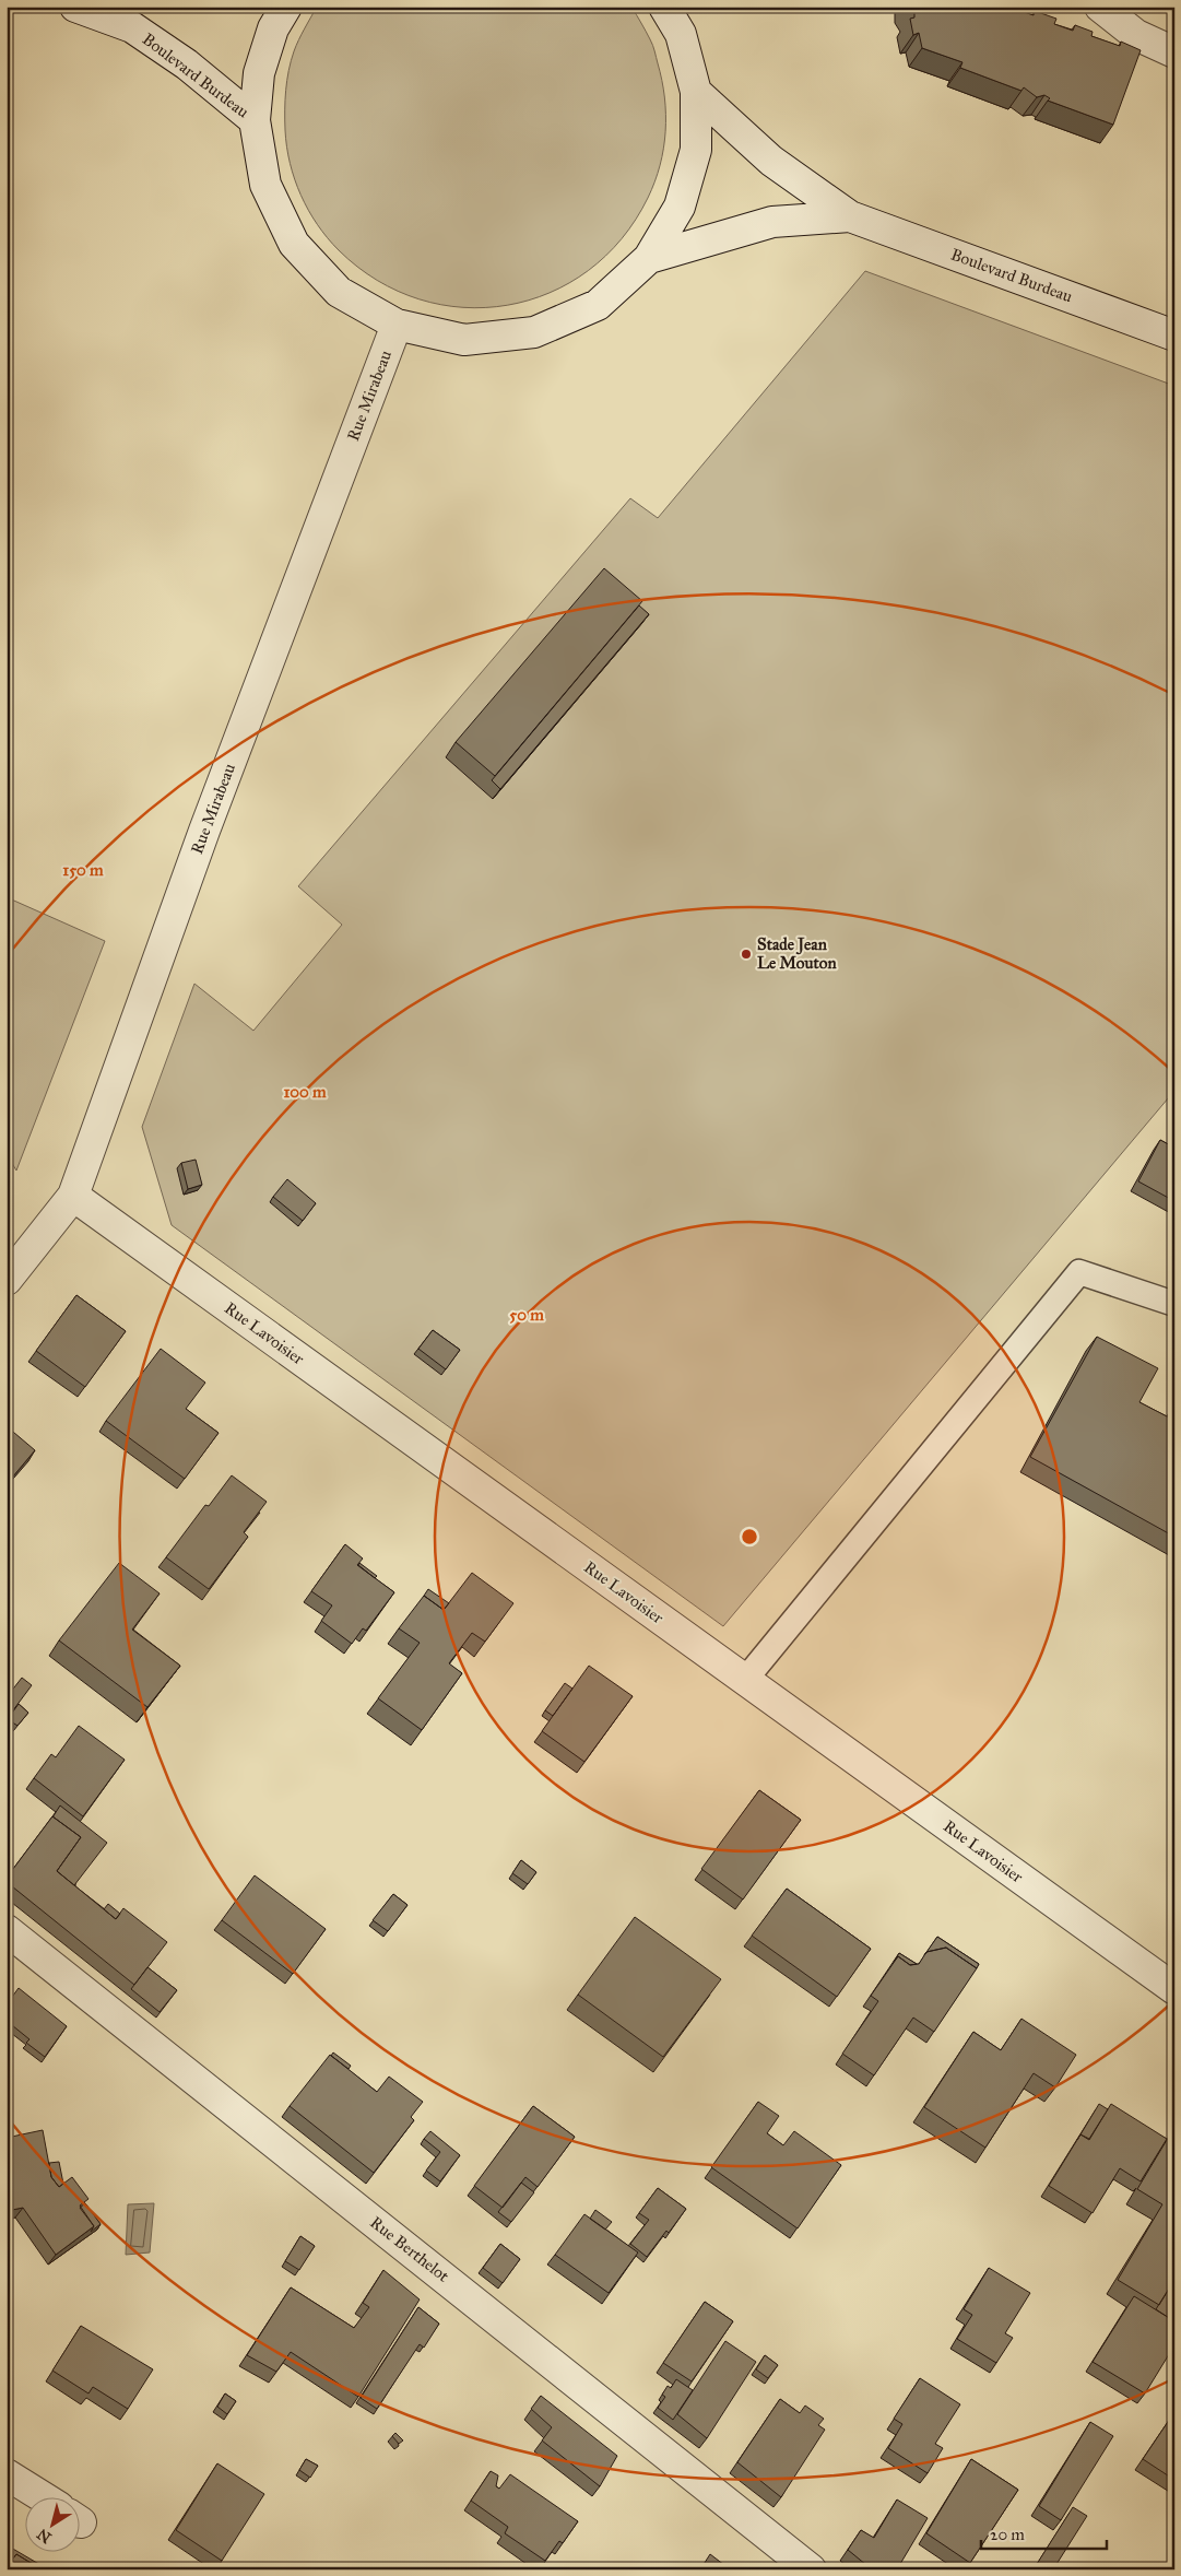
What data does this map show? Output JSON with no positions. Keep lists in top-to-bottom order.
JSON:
{
  "streets": {
    "street": [
      "Boulevard Burdeau",
      "Rue Mirabeau",
      "Rue Lavoisier",
      "Rue Berthelot"
    ]
  },
  "crossings": [
    ["Rue Mirabeau", "Rue Lavoisier"]
  ],
  "places": ["Stade Jean Le Mouton"],
  "scale_bar": "20 m",
  "north": "bottom left",
  "rings": ["150 m", "100 m", "50 m"]
}
